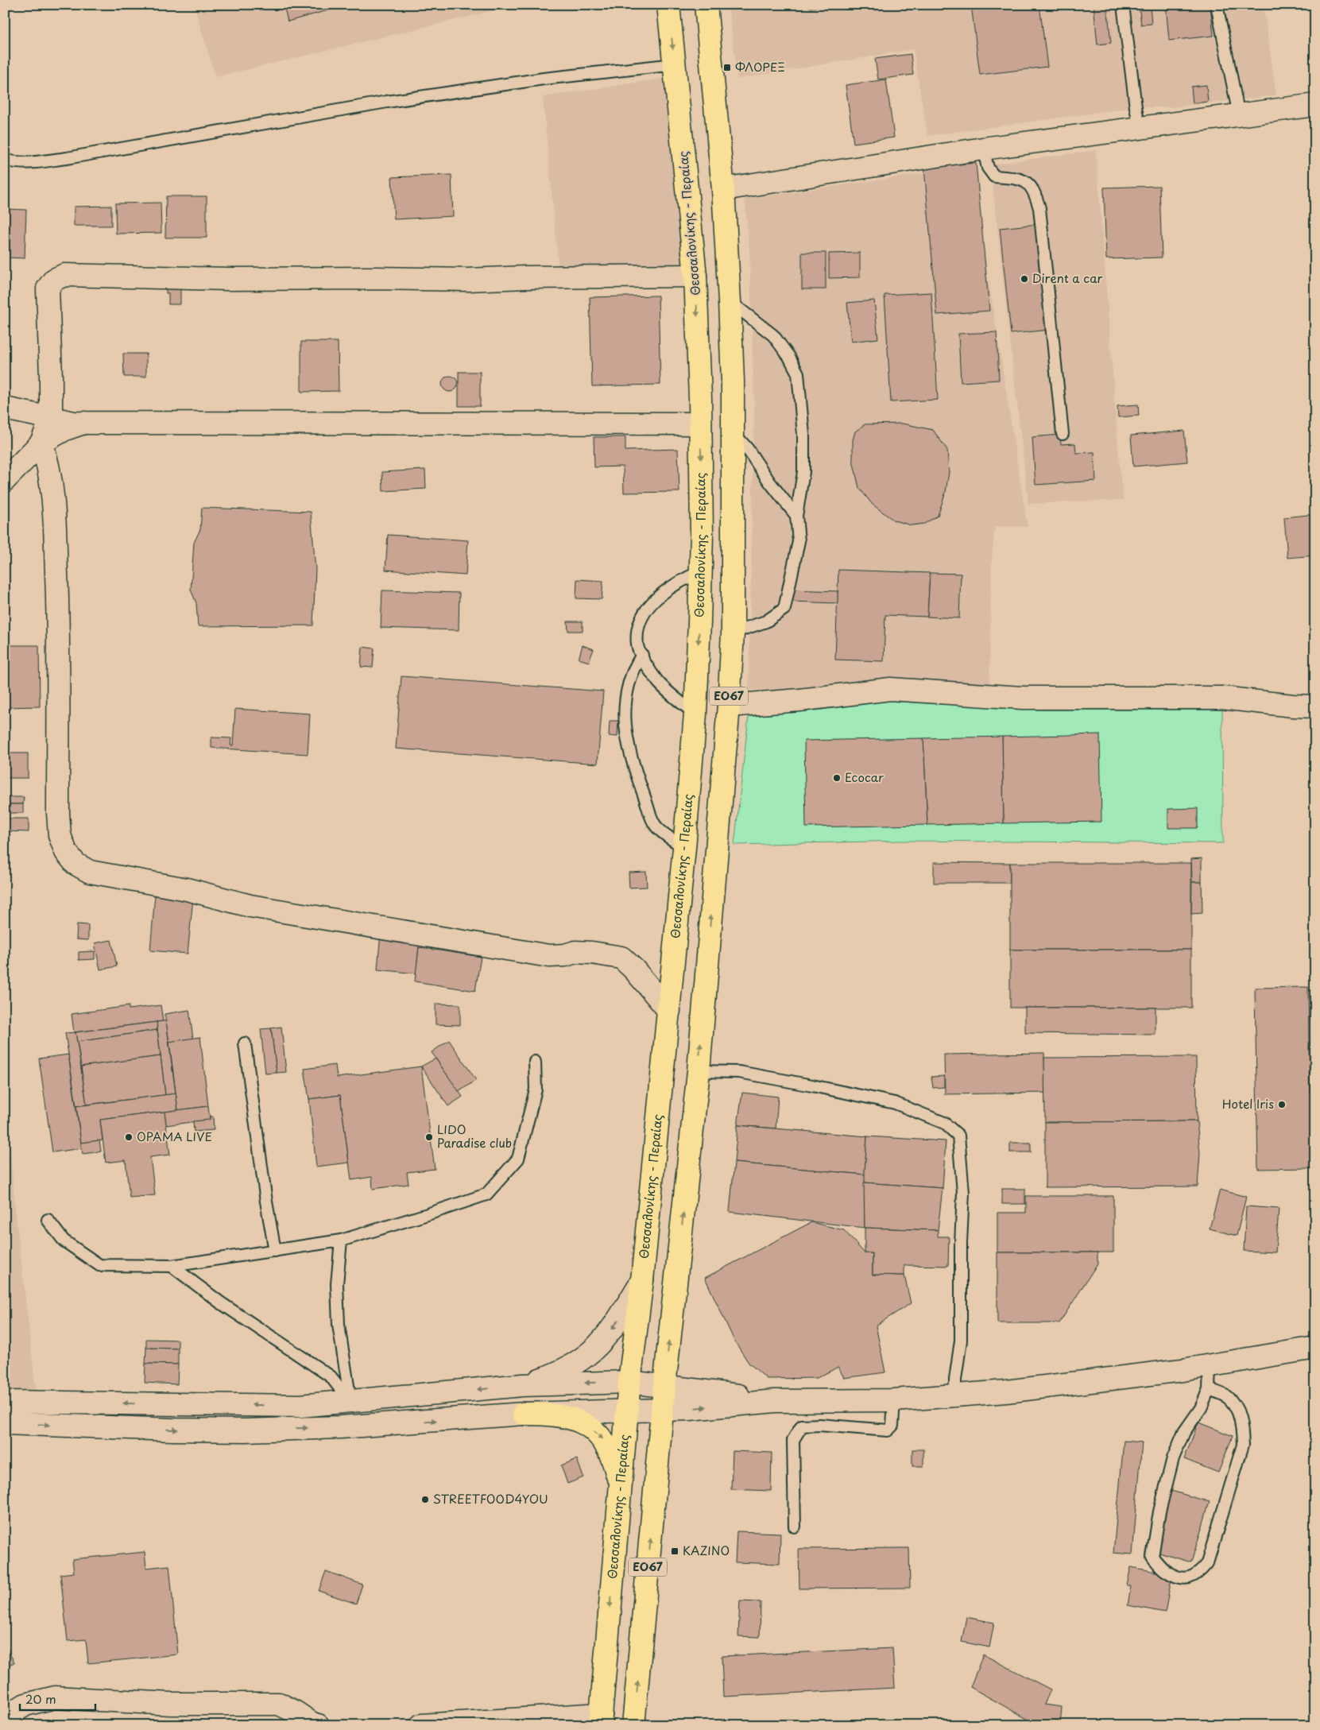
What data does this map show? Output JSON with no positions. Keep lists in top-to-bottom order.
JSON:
{
  "streets": {
    "main road": ["Θεσσαλονίκης - Περαίας", "ΕΟ67"]
  },
  "places": {
    "transit": ["ΦΛΟΡΕΞ", "ΚΑΖΙΝΟ"],
    "other": [
      "Dirent a car",
      "Ecocar",
      "Hotel Iris",
      "ΟΡΑΜΑ LIVE",
      "LIDO Paradise club",
      "STREETFOOD4YOU"
    ]
  },
  "scale_bar": "20 m"
}
